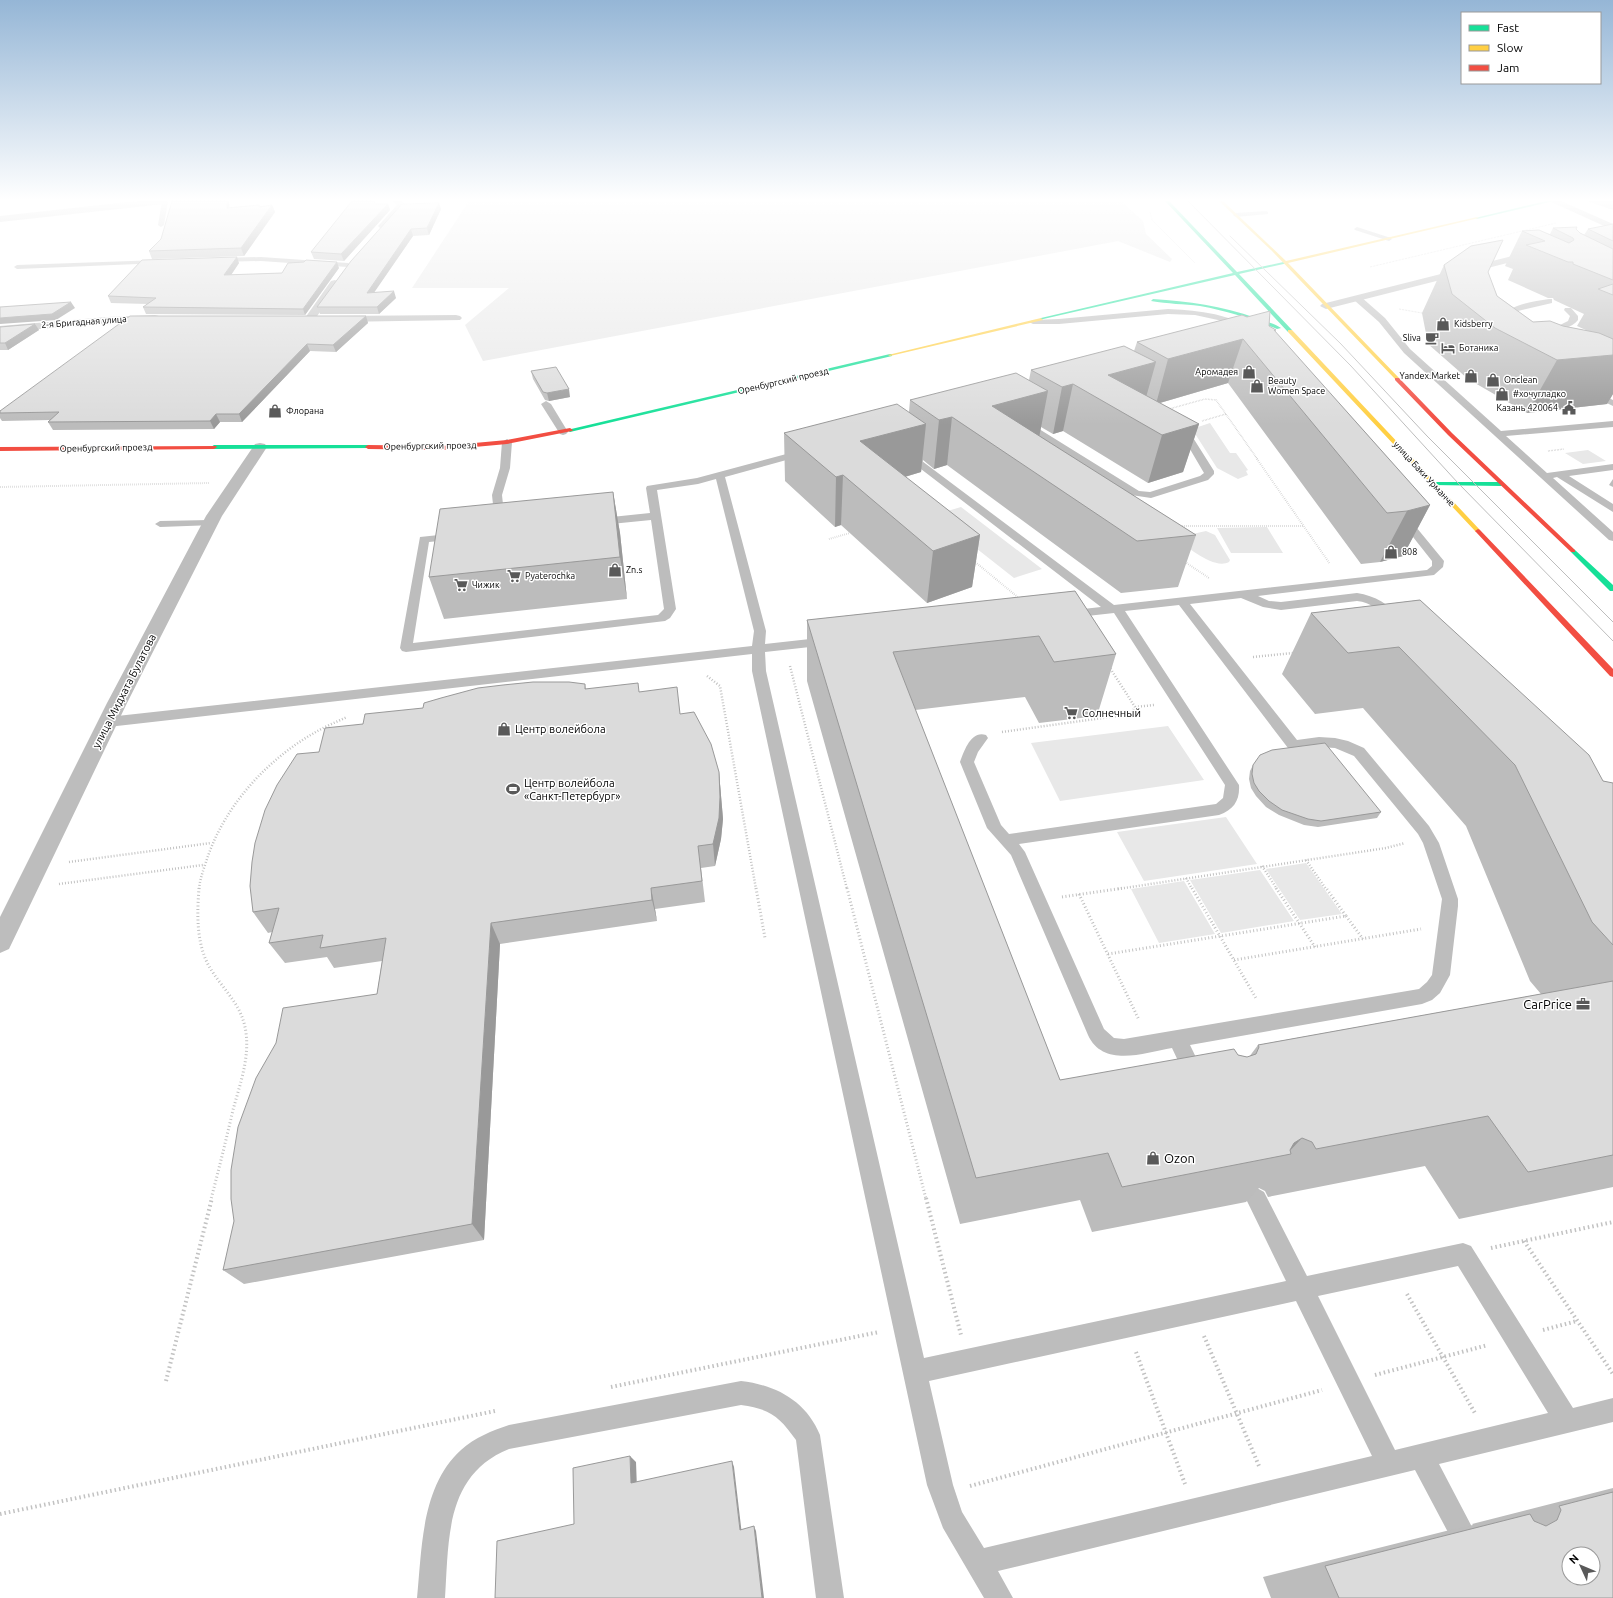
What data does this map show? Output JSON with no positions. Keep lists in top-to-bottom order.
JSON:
{
  "streets": {
    "main road": ["Оренбургский проезд", "улица Баки Урманче"],
    "street": ["2-я Бригадная улица", "улица Мидхата Булатова"]
  },
  "crossings": [
    ["Оренбургский проезд", "улица Мидхата Булатова"]
  ],
  "places": {
    "shop": [
      "Kidsberry",
      "Аромадея",
      "Yandex.Market",
      "Onclean",
      "Beauty Women Space",
      "#хочугладко",
      "Флорана",
      "808",
      "Zn.s",
      "Центр волейбола",
      "Ozon"
    ],
    "cafe": ["Sliva"],
    "hotel": ["Ботаника"],
    "public building": ["Казань 420064"],
    "supermarket": ["Pyaterochka", "Чижик", "Солнечный"],
    "sports": ["Центр волейбола «Санкт-Петербург»"],
    "office": ["CarPrice"]
  },
  "legend": ["Fast", "Slow", "Jam"],
  "north": "top left"
}
